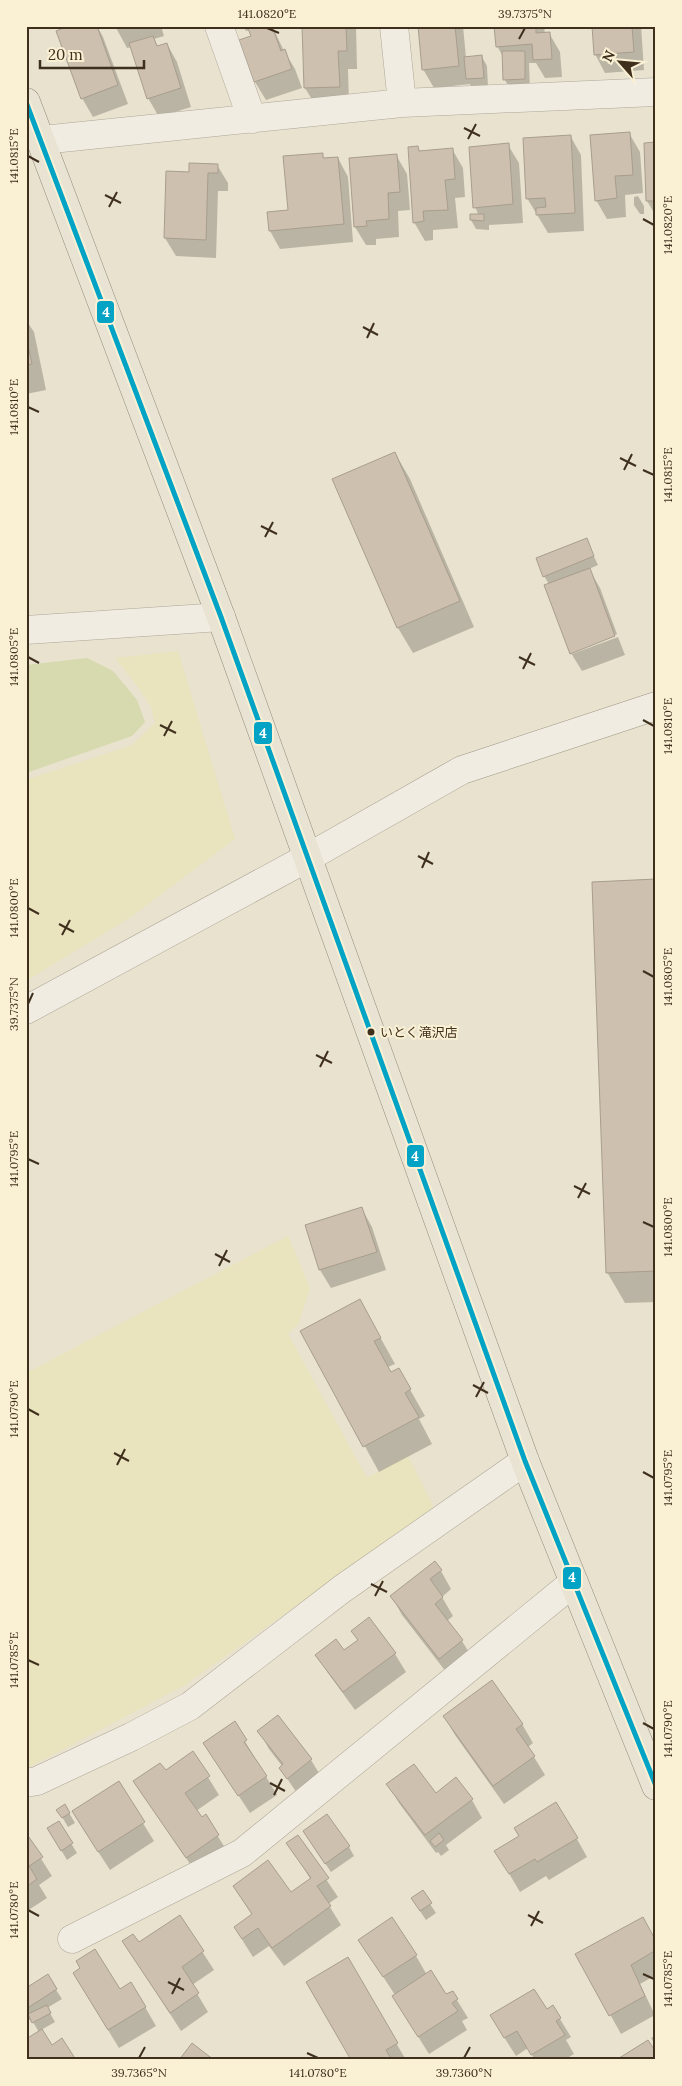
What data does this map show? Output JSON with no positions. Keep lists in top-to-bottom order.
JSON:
{
  "places": ["いとく滝沢店"],
  "lines": ["transit line 4"],
  "scale_bar": "20 m",
  "north": "top left",
  "coordinates": [
    "141.0820°E",
    "39.7375°N",
    "141.0815°E",
    "141.0810°E",
    "141.0805°E",
    "141.0800°E",
    "141.0795°E",
    "141.0790°E",
    "141.0785°E",
    "141.0780°E",
    "39.7365°N",
    "39.7360°N"
  ]
}
